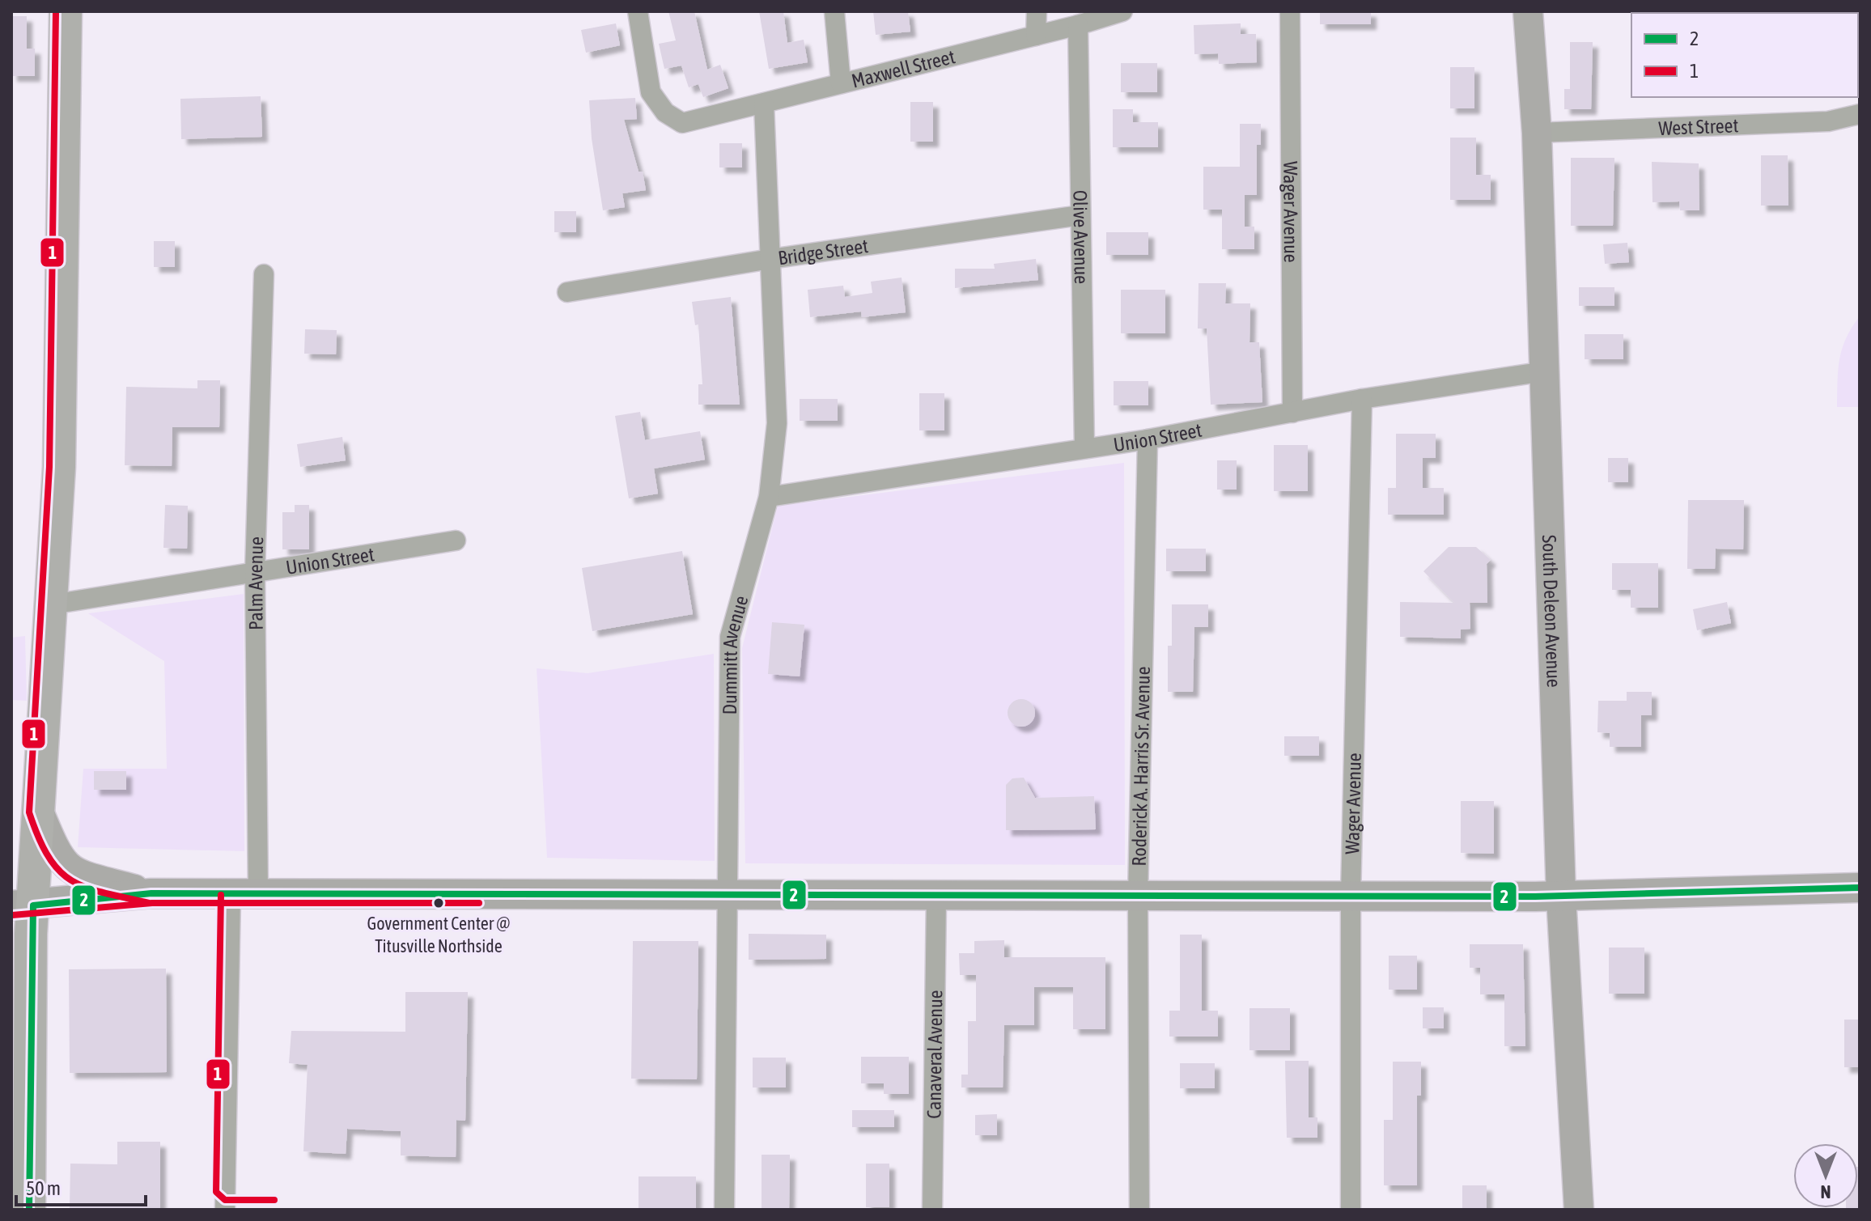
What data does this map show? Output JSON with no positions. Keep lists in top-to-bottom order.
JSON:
{
  "streets": {
    "main road": ["South Deleon Avenue"],
    "street": [
      "Maxwell Street",
      "West Street",
      "Wager Avenue",
      "Olive Avenue",
      "Bridge Street",
      "Union Street",
      "Palm Avenue",
      "Dummitt Avenue",
      "Roderick A. Harris Sr. Avenue",
      "Canaveral Avenue"
    ]
  },
  "crossings": [
    ["Maxwell Street", "Olive Avenue"],
    ["Maxwell Street", "Dummitt Avenue"],
    ["West Street", "South Deleon Avenue"],
    ["Wager Avenue", "Union Street"],
    ["Olive Avenue", "Bridge Street"],
    ["Olive Avenue", "Union Street"],
    ["Bridge Street", "Dummitt Avenue"],
    ["Union Street", "Palm Avenue"],
    ["Union Street", "South Deleon Avenue"],
    ["Union Street", "Dummitt Avenue"],
    ["Union Street", "Roderick A. Harris Sr. Avenue"]
  ],
  "places": ["Government Center @ Titusville Northside"],
  "lines": ["transit line 1", "transit line 2"],
  "legend": ["2", "1"],
  "scale_bar": "50 m",
  "north": "bottom"
}
